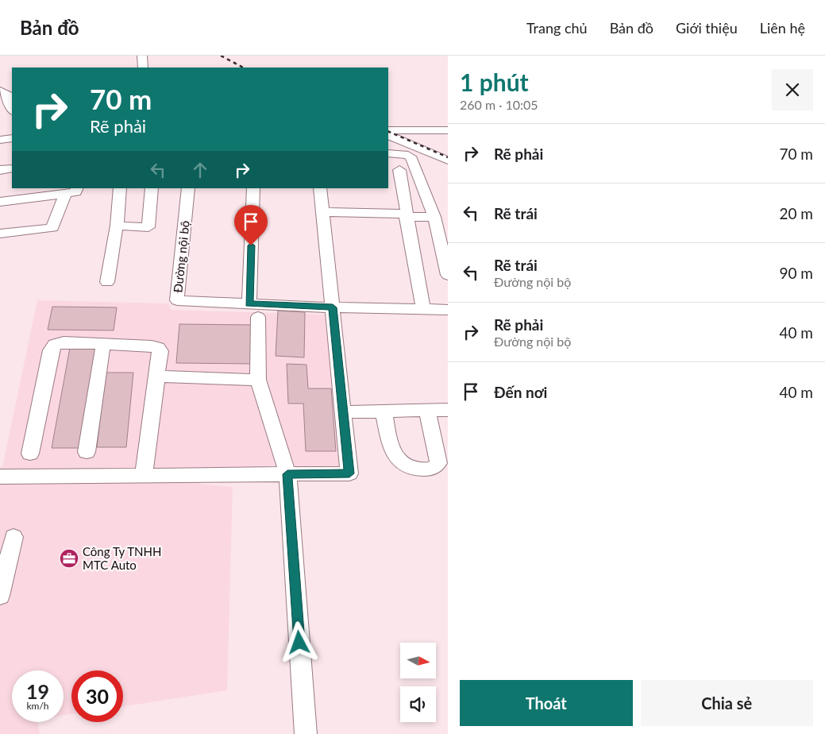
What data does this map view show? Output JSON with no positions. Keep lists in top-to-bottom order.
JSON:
{
  "streets": {
    "street": ["Đường nội bộ"]
  },
  "places": {
    "office": ["Công Ty TNHH MTC Auto"]
  },
  "north": "right",
  "page": {
    "header": "Bản đồ",
    "nav": [
      "Trang chủ",
      "Bản đồ",
      "Giới thiệu",
      "Liên hệ"
    ],
    "heading": ["1 phút", "260 m · 10:05"],
    "turn": ["70 m", "Rẽ phải"],
    "list": [
      {
        "name": "Rẽ phải",
        "value": "70 m"
      },
      {
        "name": "Rẽ trái",
        "value": "20 m"
      },
      {
        "name": "Rẽ trái",
        "note": "Đường nội bộ",
        "value": "90 m"
      },
      {
        "name": "Rẽ phải",
        "note": "Đường nội bộ",
        "value": "40 m"
      },
      {
        "name": "Đến nơi",
        "value": "40 m"
      }
    ],
    "speed": "19 km/h",
    "limit": "30",
    "buttons": ["Thoát", "Chia sẻ"]
  }
}
